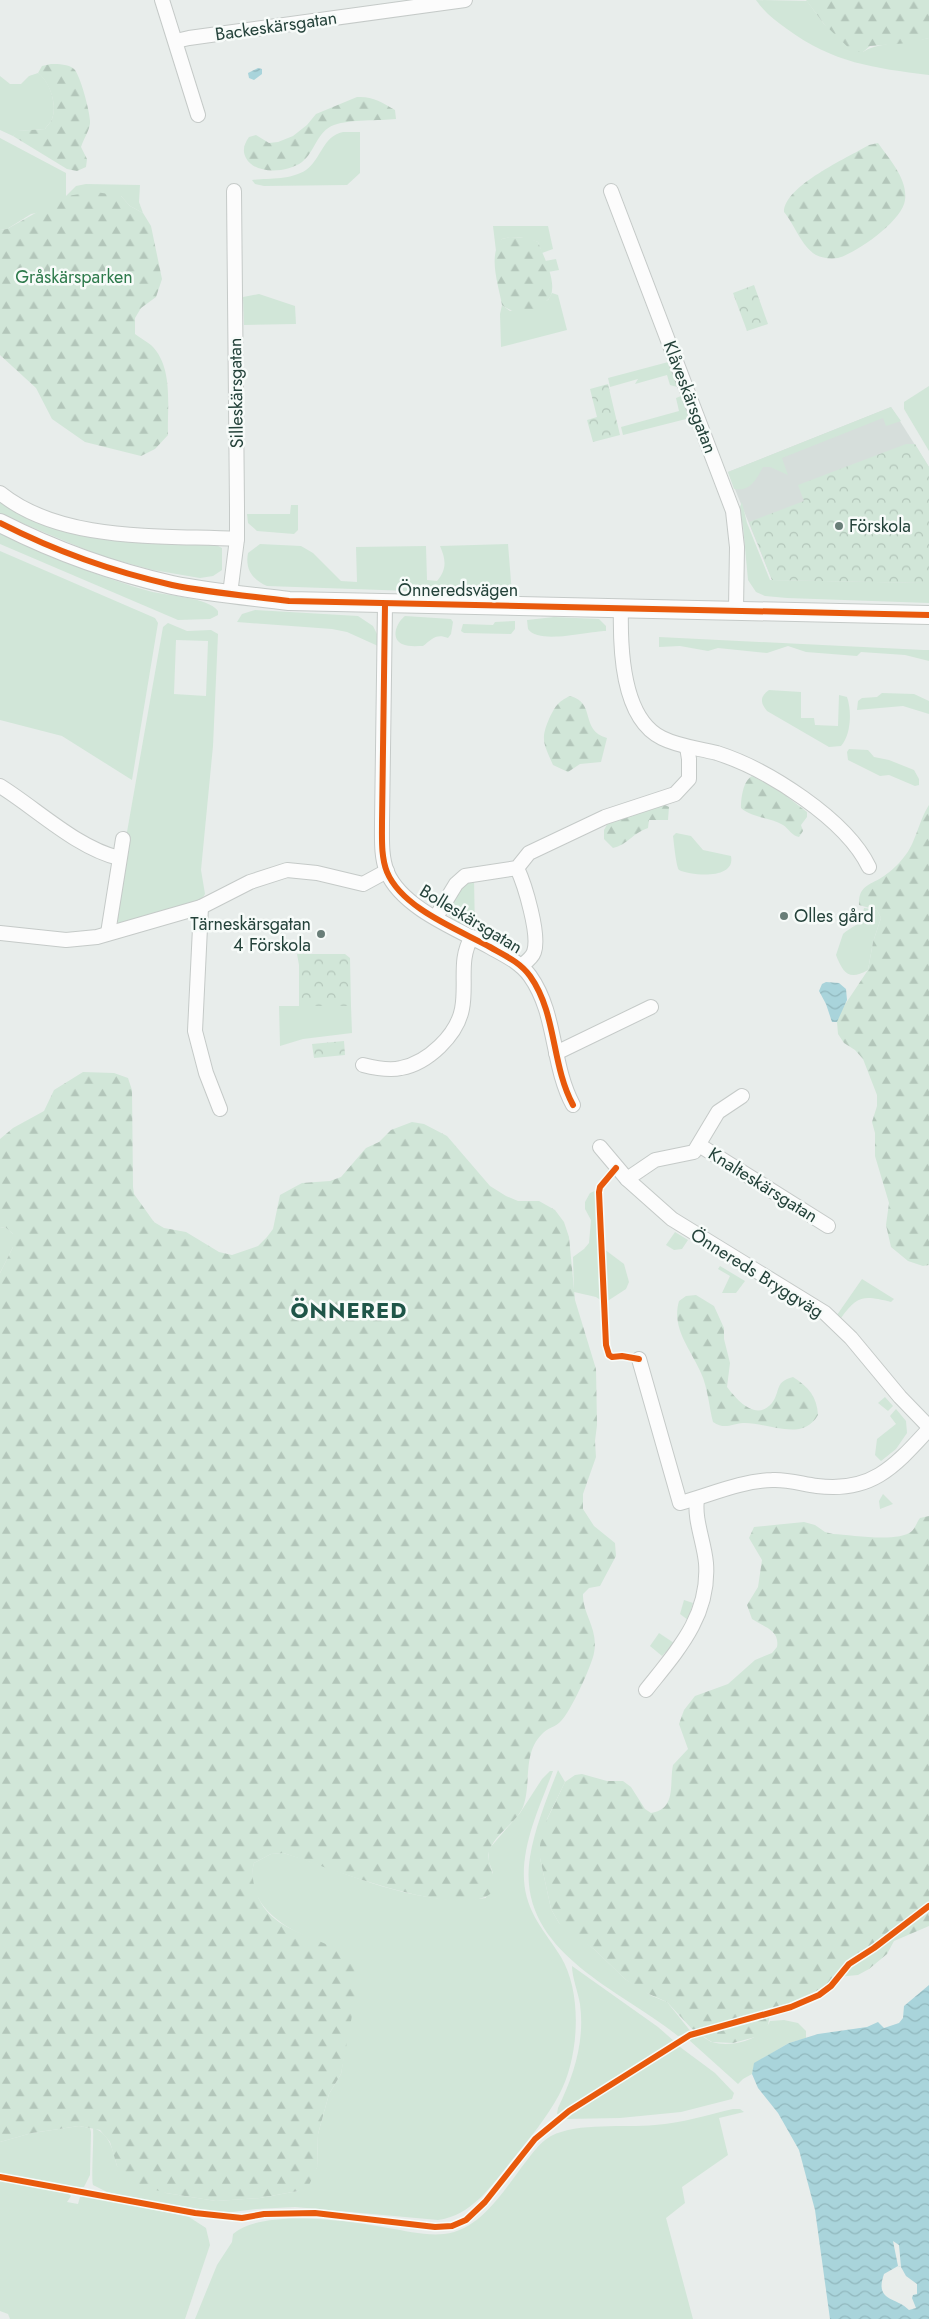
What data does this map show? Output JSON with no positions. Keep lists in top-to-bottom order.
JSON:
{
  "streets": {
    "street": [
      "Backeskärsgatan",
      "Silleskärsgatan",
      "Klåveskärsgatan",
      "Önneredsvägen",
      "Bolleskärsgatan",
      "Knalteskärsgatan",
      "Önnereds Bryggväg"
    ]
  },
  "crossings": [
    ["Silleskärsgatan", "Önneredsvägen"],
    ["Klåveskärsgatan", "Önneredsvägen"],
    ["Önneredsvägen", "Bolleskärsgatan"],
    ["Knalteskärsgatan", "Önnereds Bryggväg"]
  ],
  "districts": ["ÖNNERED"],
  "parks": ["Gråskärsparken"],
  "places": ["Förskola", "Olles gård", "Tärneskärsgatan 4 Förskola"]
}
